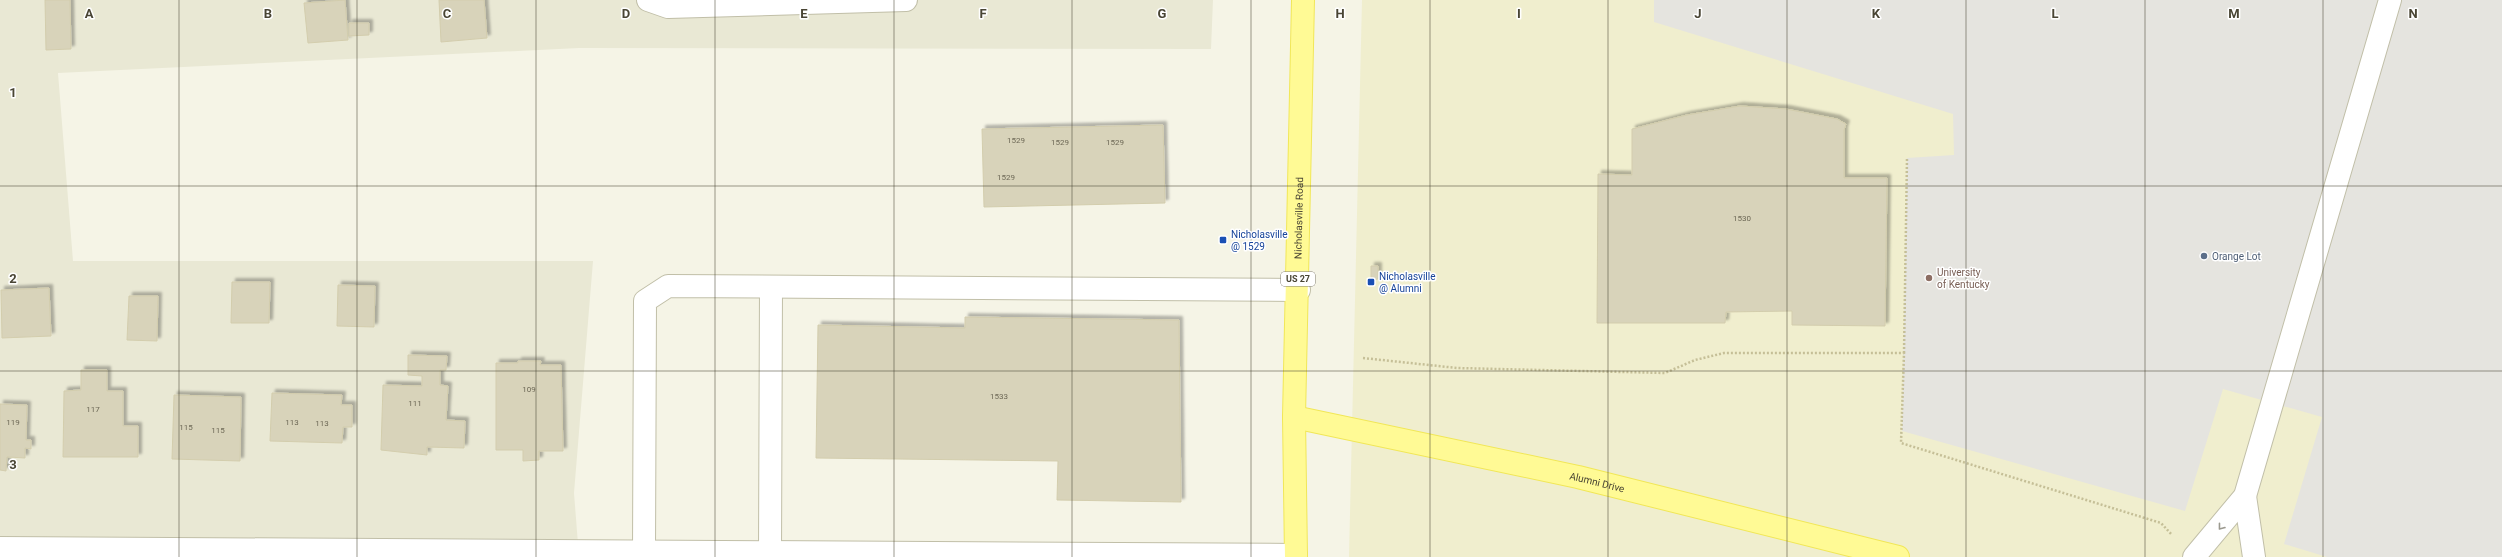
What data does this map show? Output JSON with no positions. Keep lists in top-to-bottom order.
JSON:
{
  "streets": {
    "main road": ["Nicholasville Road", "US 27", "Alumni Drive"]
  },
  "crossings": [
    ["Nicholasville Road", "Alumni Drive"]
  ],
  "places": {
    "transit": ["Nicholasville @ 1529", "Nicholasville @ Alumni"],
    "other": ["Orange Lot", "University of Kentucky"]
  },
  "house_numbers": [
    "1529",
    "1529",
    "1529",
    "1529",
    "1530",
    "109",
    "1533",
    "111",
    "117",
    "119",
    "113",
    "113",
    "115",
    "115"
  ],
  "grid": {
    "columns": [
      "A",
      "B",
      "C",
      "D",
      "E",
      "F",
      "G",
      "H",
      "I",
      "J",
      "K",
      "L",
      "M",
      "N"
    ],
    "rows": ["1", "2", "3"]
  }
}
